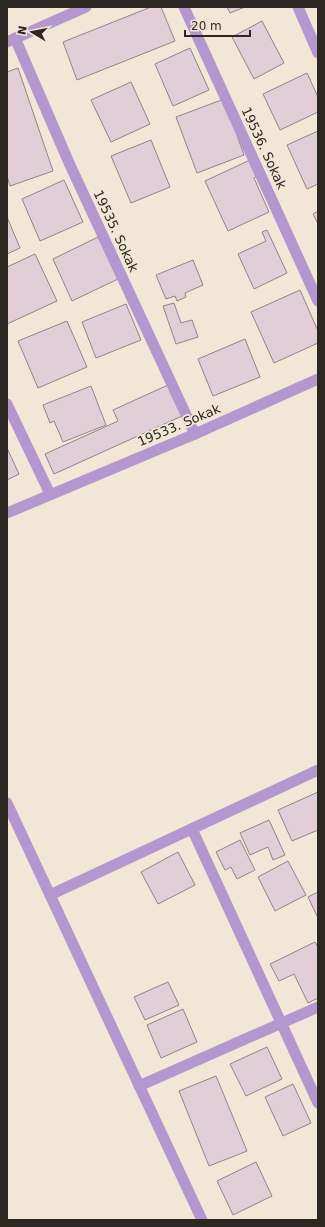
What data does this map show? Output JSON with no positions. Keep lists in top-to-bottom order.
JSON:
{
  "streets": {
    "street": ["19536. Sokak", "19535. Sokak", "19533. Sokak"]
  },
  "crossings": [
    ["19535. Sokak", "19533. Sokak"]
  ],
  "scale_bar": "20 m",
  "north": "left"
}
